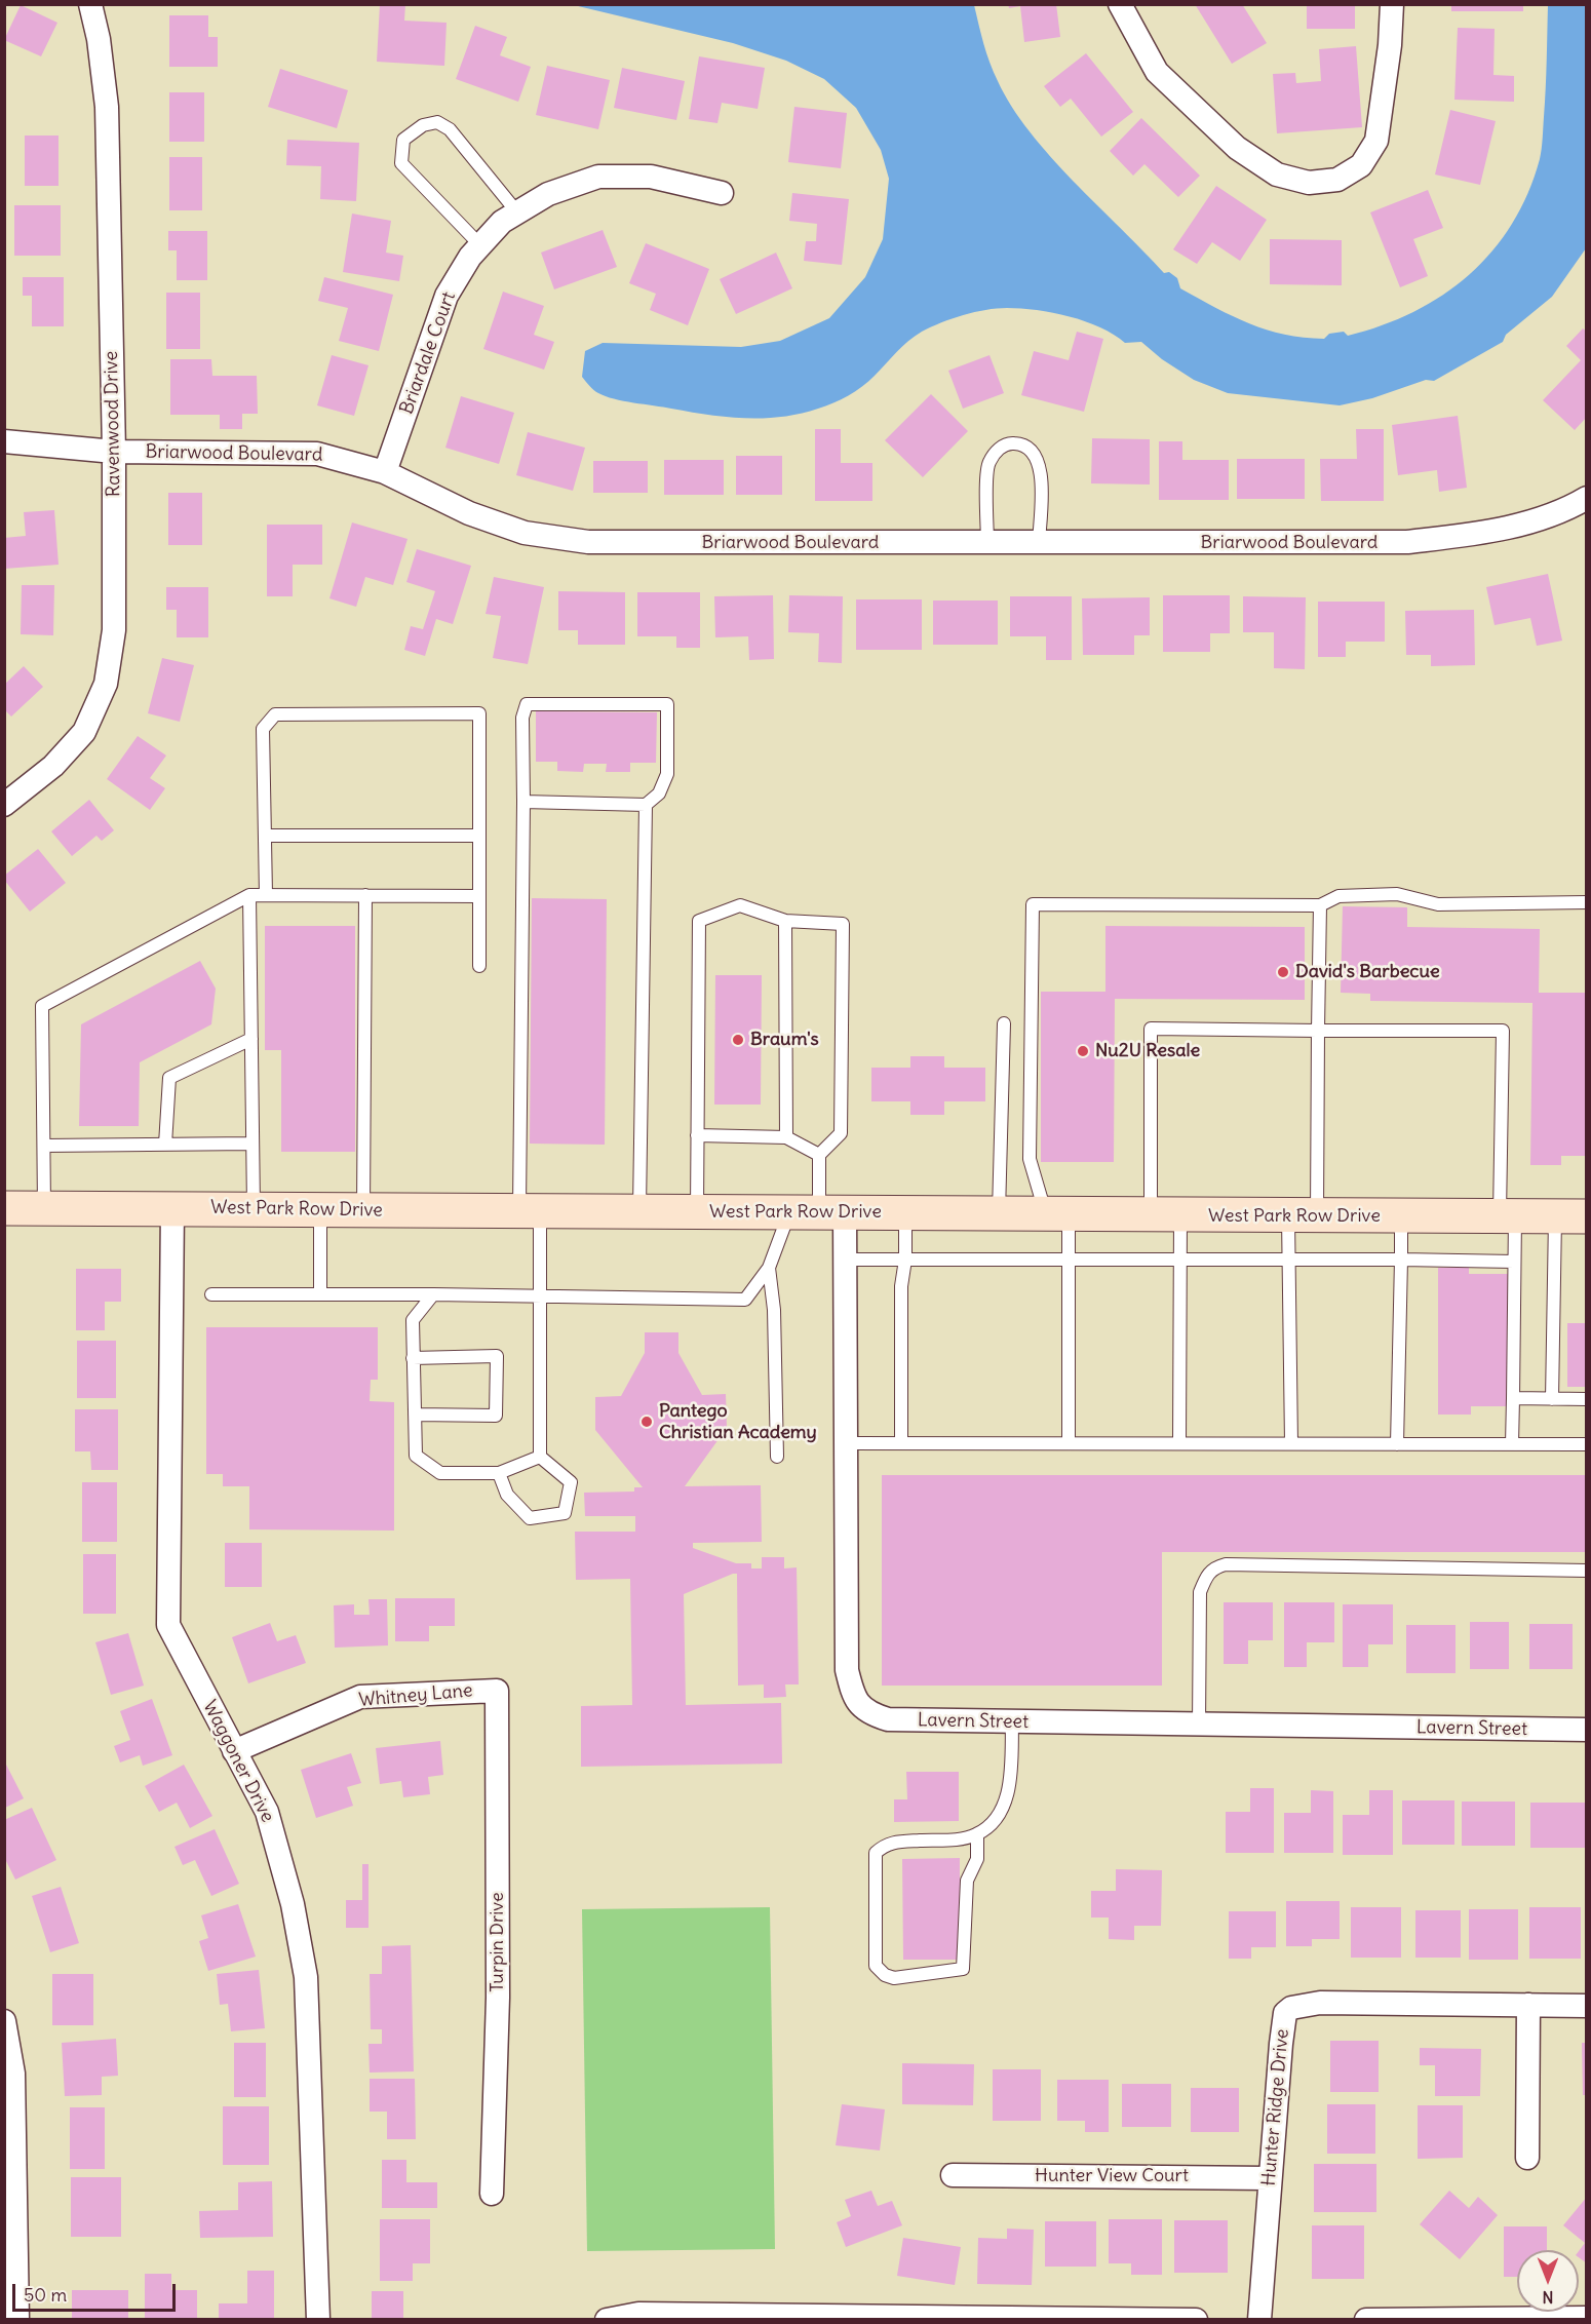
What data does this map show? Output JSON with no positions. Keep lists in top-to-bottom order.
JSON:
{
  "streets": {
    "main road": ["West Park Row Drive"],
    "street": [
      "Briardale Court",
      "Ravenwood Drive",
      "Briarwood Boulevard",
      "Whitney Lane",
      "Lavern Street",
      "Waggoner Drive",
      "Turpin Drive",
      "Hunter Ridge Drive",
      "Hunter View Court"
    ]
  },
  "crossings": [
    ["Briardale Court", "Briarwood Boulevard"],
    ["Ravenwood Drive", "Briarwood Boulevard"],
    ["West Park Row Drive", "Lavern Street"],
    ["West Park Row Drive", "Waggoner Drive"],
    ["Whitney Lane", "Waggoner Drive"],
    ["Whitney Lane", "Turpin Drive"],
    ["Hunter Ridge Drive", "Hunter View Court"]
  ],
  "places": [
    "David's Barbecue",
    "Braum's",
    "Nu2U Resale",
    "Pantego Christian Academy"
  ],
  "scale_bar": "50 m",
  "north": "bottom"
}
